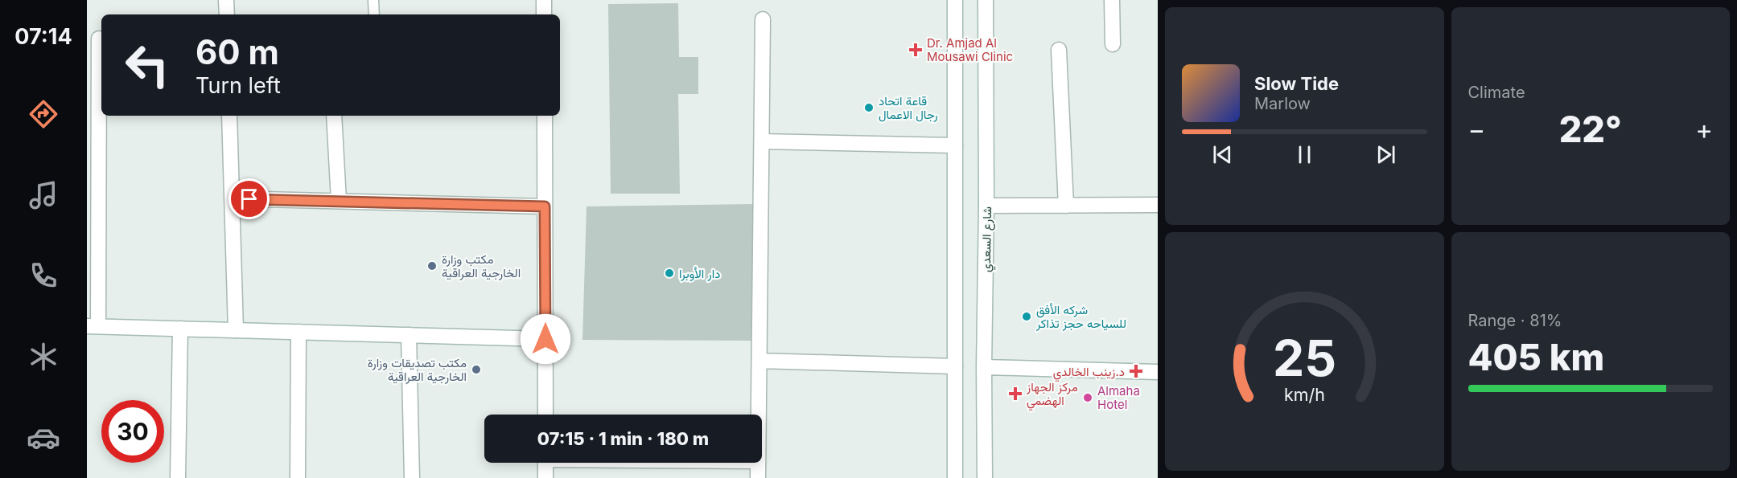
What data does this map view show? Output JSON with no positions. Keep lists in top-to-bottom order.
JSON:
{
  "streets": {
    "street": ["شارع السعدي"]
  },
  "places": {
    "health": ["Dr. Amjad Al Mousawi Clinic", "د.زينب الخالدي", "مركز الجهاز الهضمي"],
    "other": [
      "قاعة اتحاد رجال الاعمال",
      "مكتب وزارة الخارجية العراقية",
      "دار الأوبرا",
      "شركه الأفق للسياحه حجز تذاكر",
      "مكتب تصديقات وزارة الخارجية العراقية",
      "Almaha Hotel"
    ]
  },
  "page": {
    "tabs": "07:14",
    "tile": [
      "Climate",
      ["Range · 81%", "405 km"]
    ],
    "turn": ["60 m", "Turn left"],
    "song": ["Slow Tide", "Marlow"],
    "heat": ["−", "22°", "+"],
    "limit": "30",
    "trip": "07:15 · 1 min · 180 m",
    "gauge": ["25", "km/h"]
  }
}
